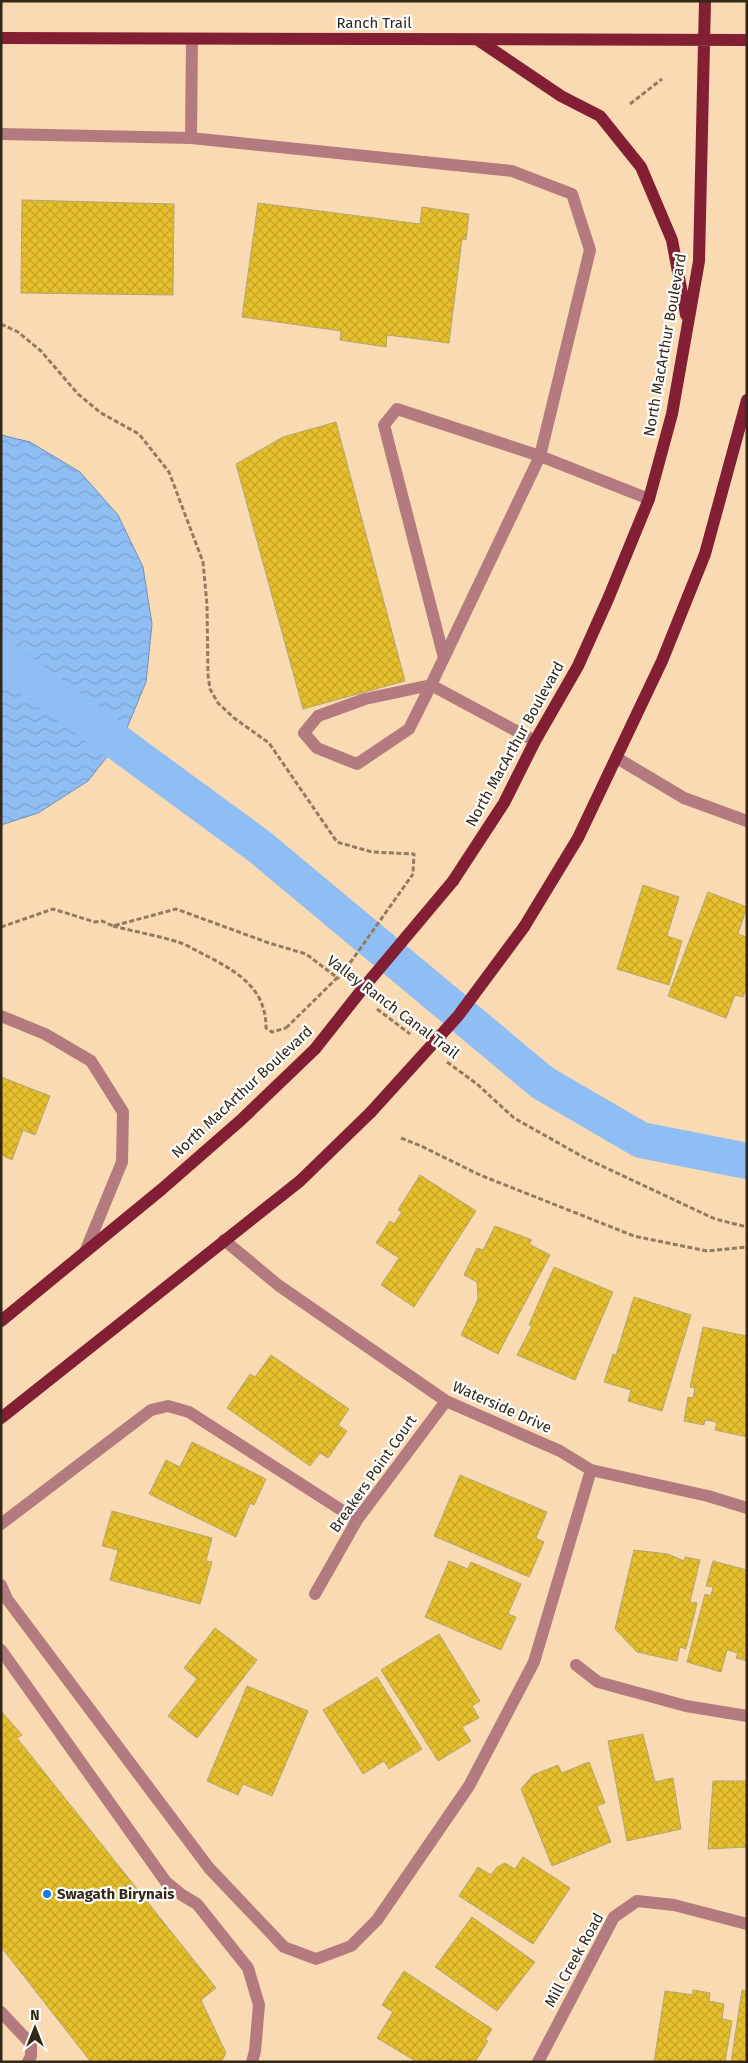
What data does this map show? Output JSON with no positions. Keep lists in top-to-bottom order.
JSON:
{
  "streets": {
    "main road": ["Ranch Trail", "North MacArthur Boulevard"],
    "street": ["Waterside Drive", "Breakers Point Court", "Mill Creek Road"],
    "path": ["Valley Ranch Canal Trail"]
  },
  "crossings": [
    ["Ranch Trail", "North MacArthur Boulevard"],
    ["Waterside Drive", "Breakers Point Court"]
  ],
  "places": ["Swagath Birynais"],
  "north": "top"
}
